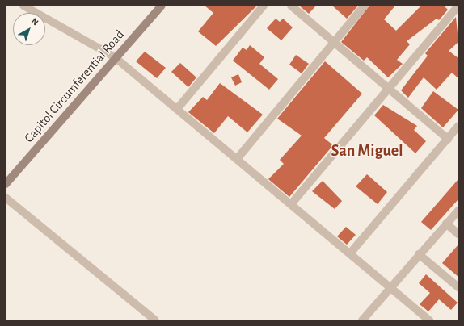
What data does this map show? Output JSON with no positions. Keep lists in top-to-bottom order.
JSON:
{
  "streets": {
    "main road": ["Capitol Circumferential Road"]
  },
  "districts": ["San Miguel"],
  "north": "top right"
}
